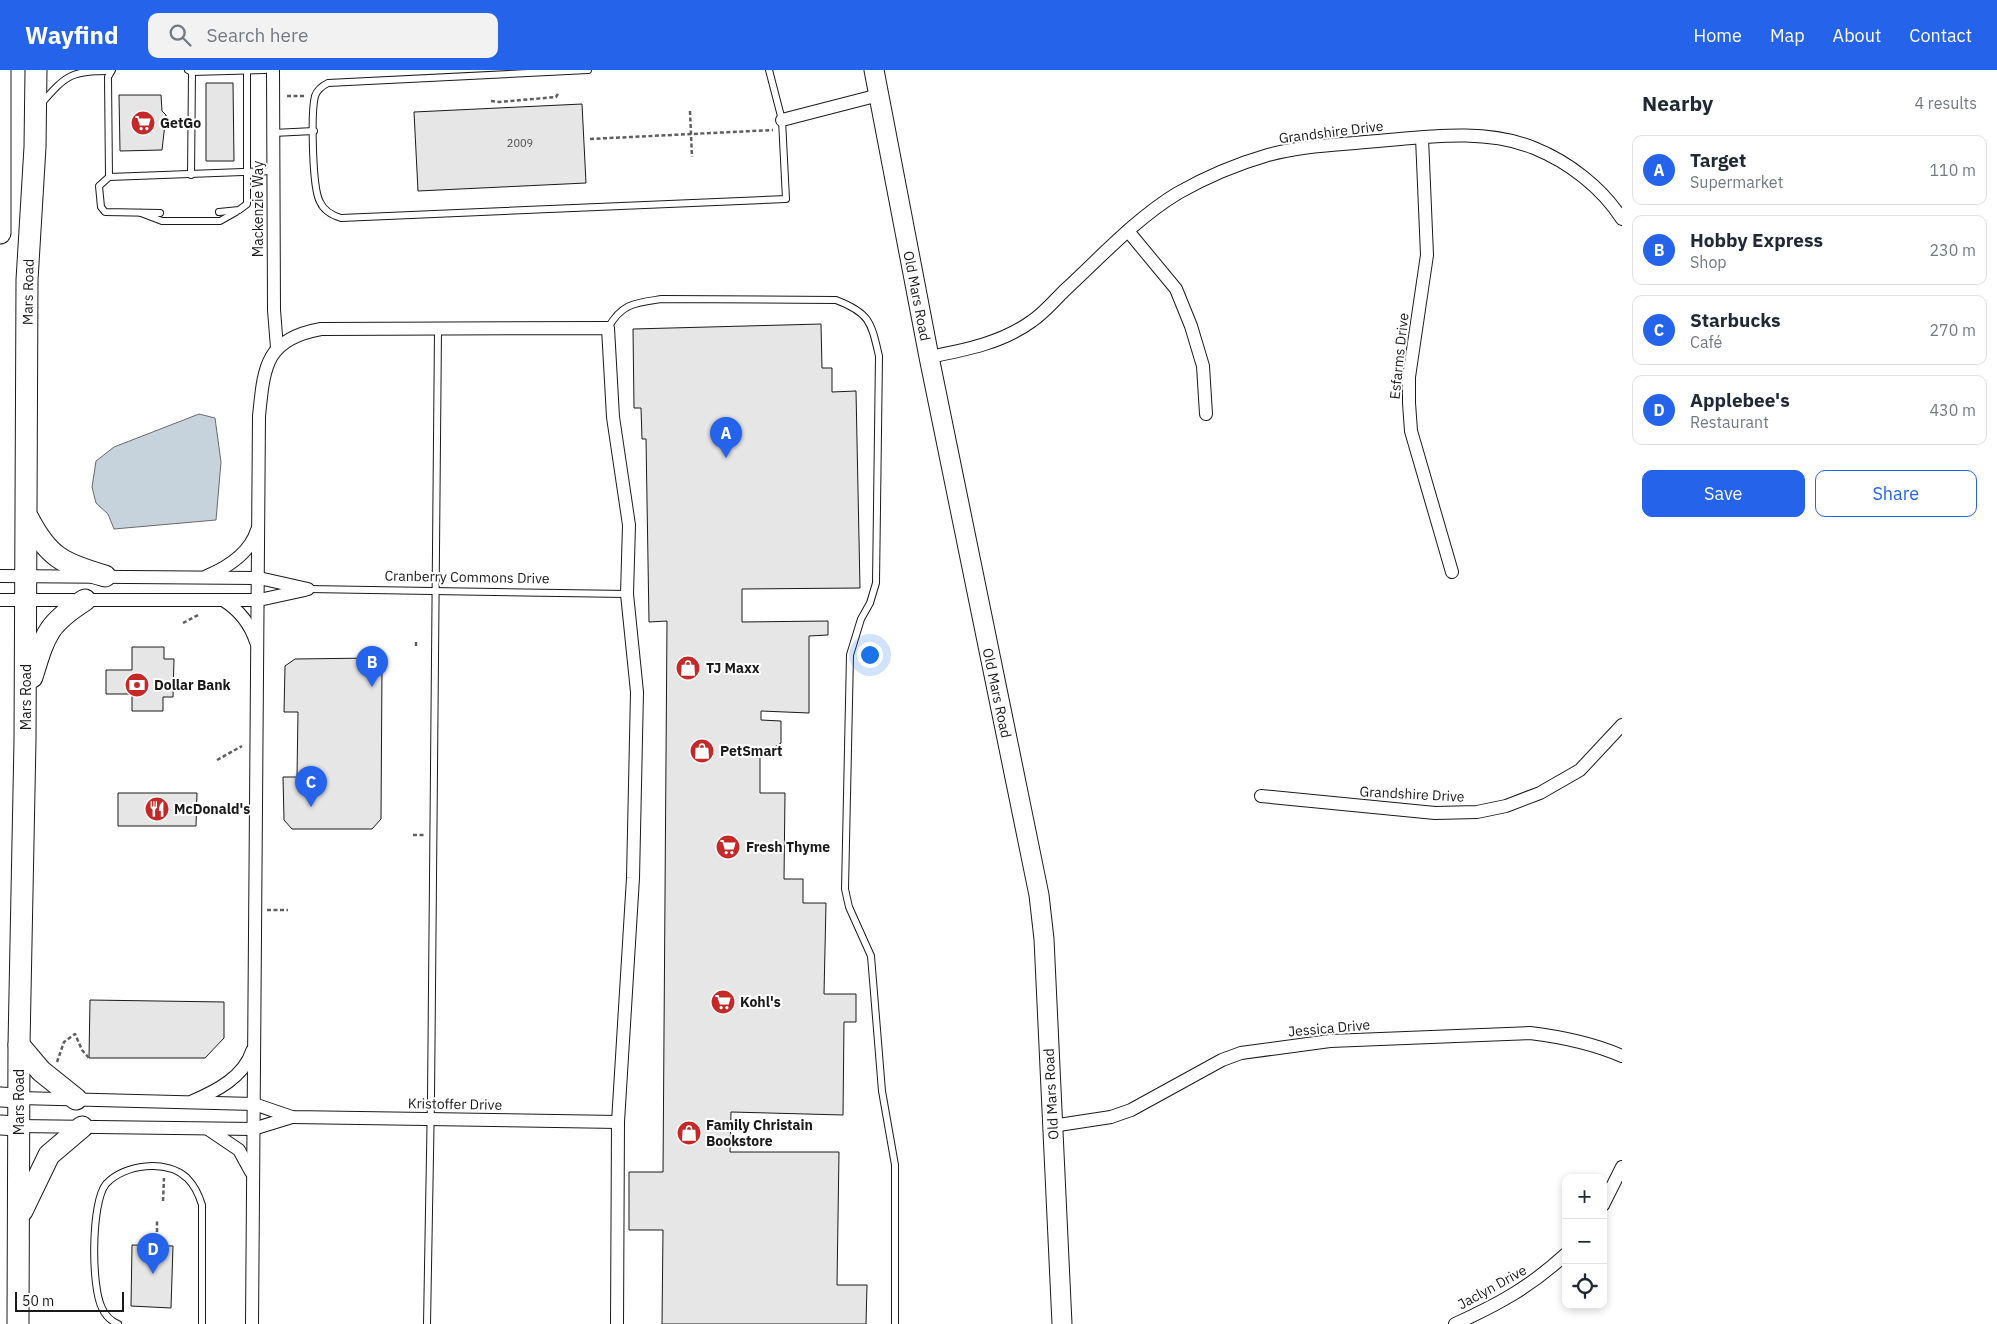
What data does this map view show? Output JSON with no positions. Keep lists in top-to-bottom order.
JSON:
{
  "streets": {
    "main road": ["Mars Road"],
    "street": [
      "Grandshire Drive",
      "Mackenzie Way",
      "Old Mars Road",
      "Esfarms Drive",
      "Cranberry Commons Drive",
      "Jessica Drive",
      "Kristoffer Drive",
      "Jaclyn Drive"
    ]
  },
  "crossings": [
    ["Grandshire Drive", "Old Mars Road"],
    ["Grandshire Drive", "Esfarms Drive"],
    ["Mars Road", "Cranberry Commons Drive"],
    ["Mars Road", "Kristoffer Drive"],
    ["Old Mars Road", "Jessica Drive"]
  ],
  "places": {
    "supermarket": ["GetGo", "Fresh Thyme", "Kohl's"],
    "shop": ["TJ Maxx", "PetSmart", "Family Christain Bookstore"],
    "bank": ["Dollar Bank"],
    "restaurant": ["McDonald's"]
  },
  "house_numbers": ["2009"],
  "scale_bar": "50 m",
  "page": {
    "header": "Wayfind",
    "search": "Search here",
    "nav": [
      "Home",
      "Map",
      "About",
      "Contact"
    ],
    "heading": ["Nearby", "4 results"],
    "list": [
      {
        "mark": "A",
        "name": "Target",
        "note": "Supermarket",
        "value": "110 m"
      },
      {
        "mark": "B",
        "name": "Hobby Express",
        "note": "Shop",
        "value": "230 m"
      },
      {
        "mark": "C",
        "name": "Starbucks",
        "note": "Café",
        "value": "270 m"
      },
      {
        "mark": "D",
        "name": "Applebee's",
        "note": "Restaurant",
        "value": "430 m"
      }
    ],
    "pins": [
      "A",
      "B",
      "C",
      "D"
    ],
    "buttons": ["Save", "Share"],
    "map_buttons": ["+", "−"],
    "scale": "50 m"
  }
}
